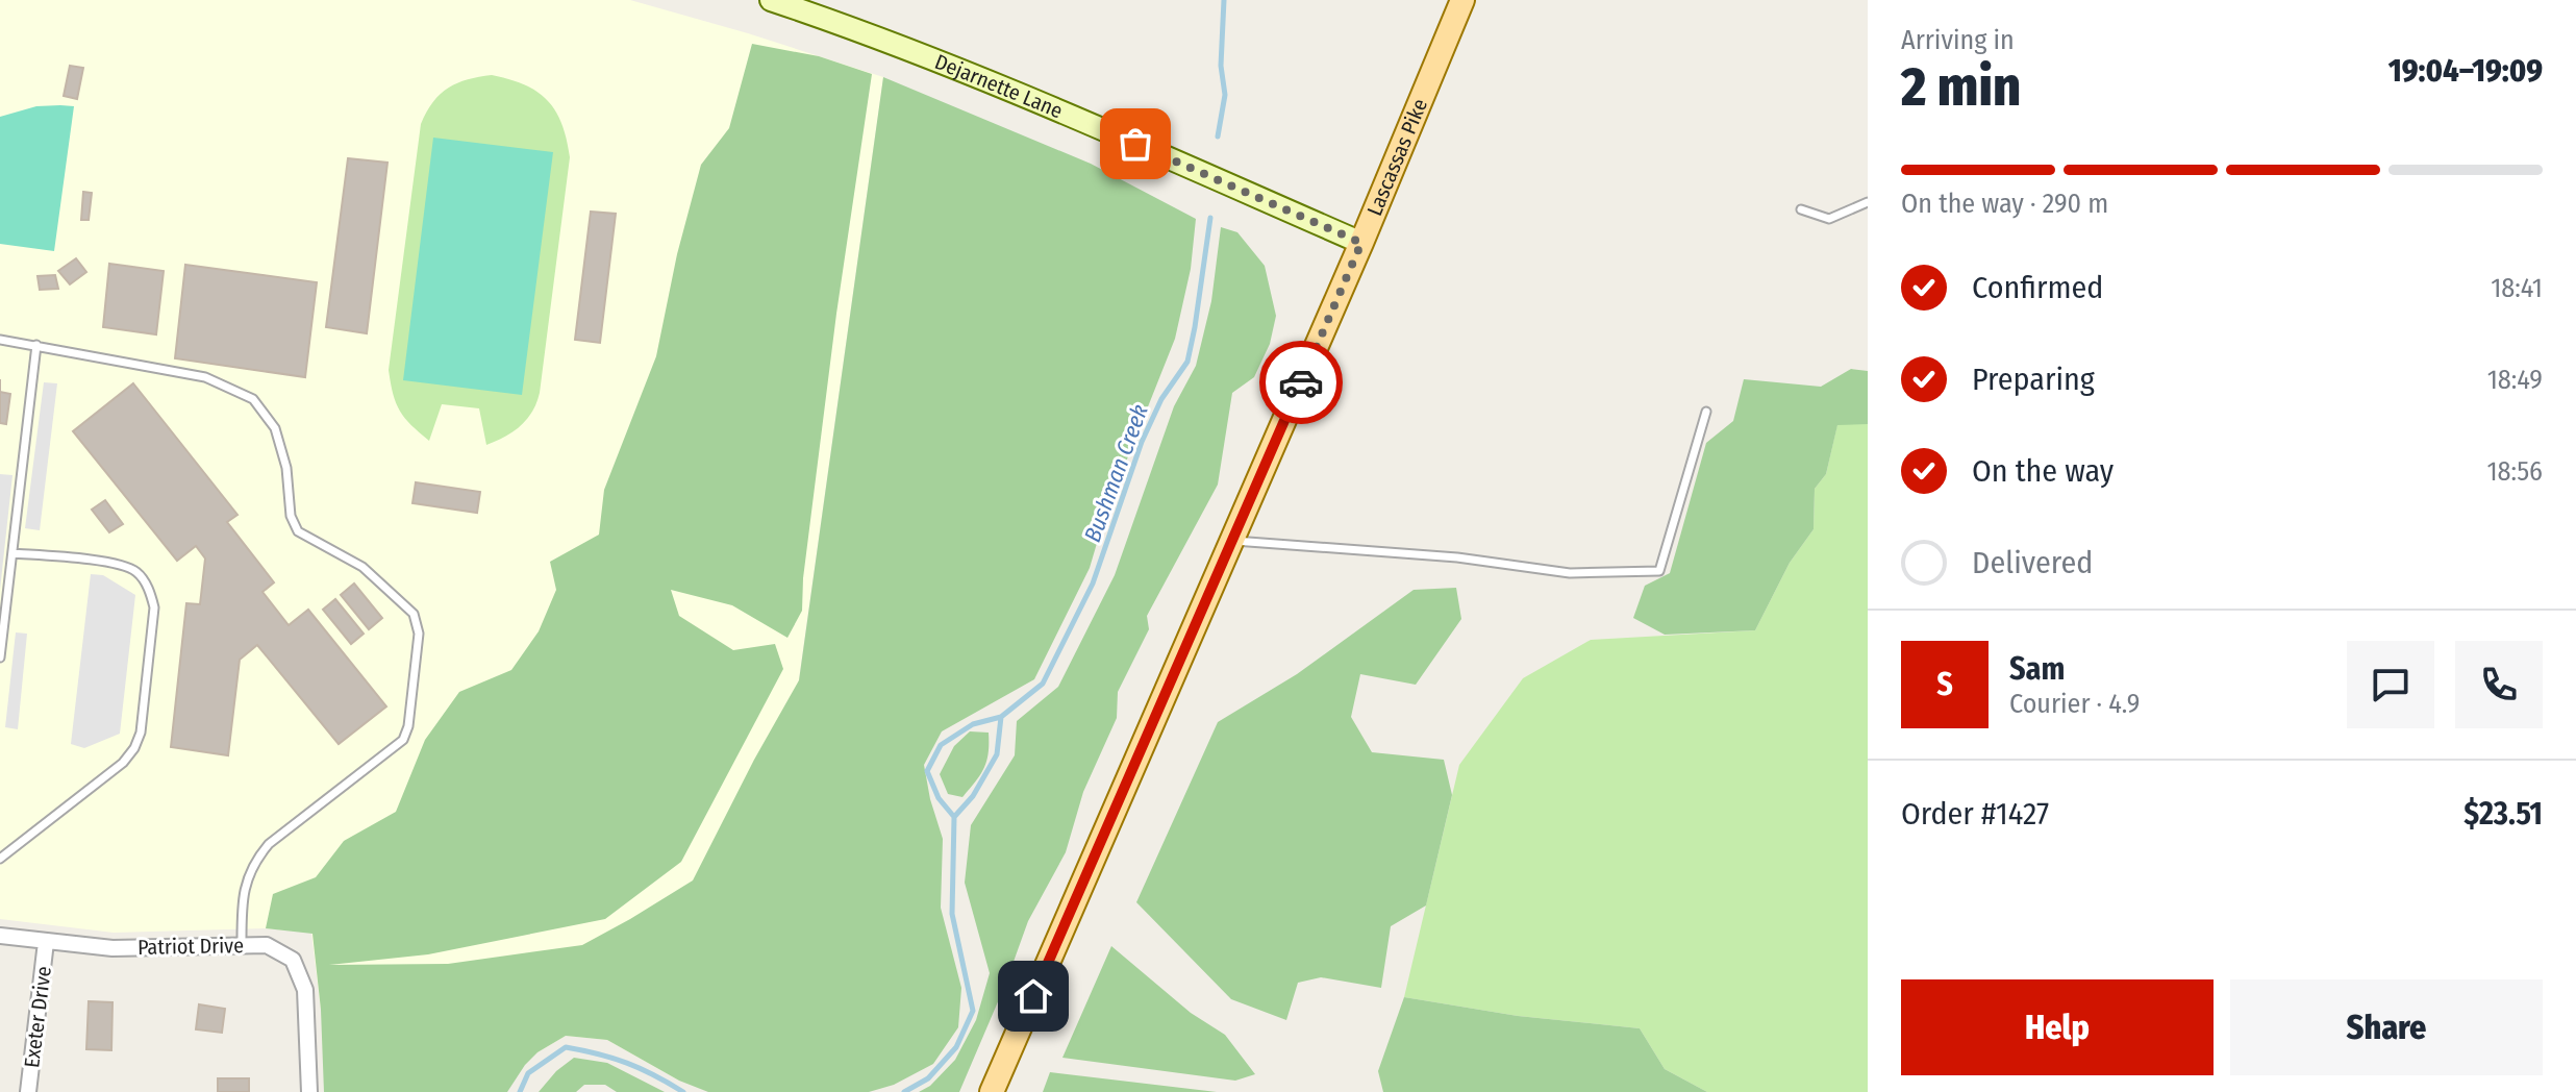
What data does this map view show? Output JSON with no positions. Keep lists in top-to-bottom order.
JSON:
{
  "streets": {
    "main road": ["Dejarnette Lane", "Lascassas Pike"],
    "street": ["Patriot Drive", "Exeter Drive"]
  },
  "crossings": [
    ["Dejarnette Lane", "Lascassas Pike"],
    ["Patriot Drive", "Exeter Drive"]
  ],
  "water": ["Bushman Creek"],
  "page": {
    "heading": ["2 min", "Arriving in", "19:04–19:09"],
    "panel": [
      "Sam",
      "Courier · 4.9",
      "Order #1427",
      "$23.51"
    ],
    "bar": "On the way · 290 m",
    "list": [
      ["Confirmed", "18:41"],
      ["Preparing", "18:49"],
      ["On the way", "18:56"],
      "Delivered"
    ],
    "round": "S",
    "buttons": ["Help", "Share"]
  }
}
